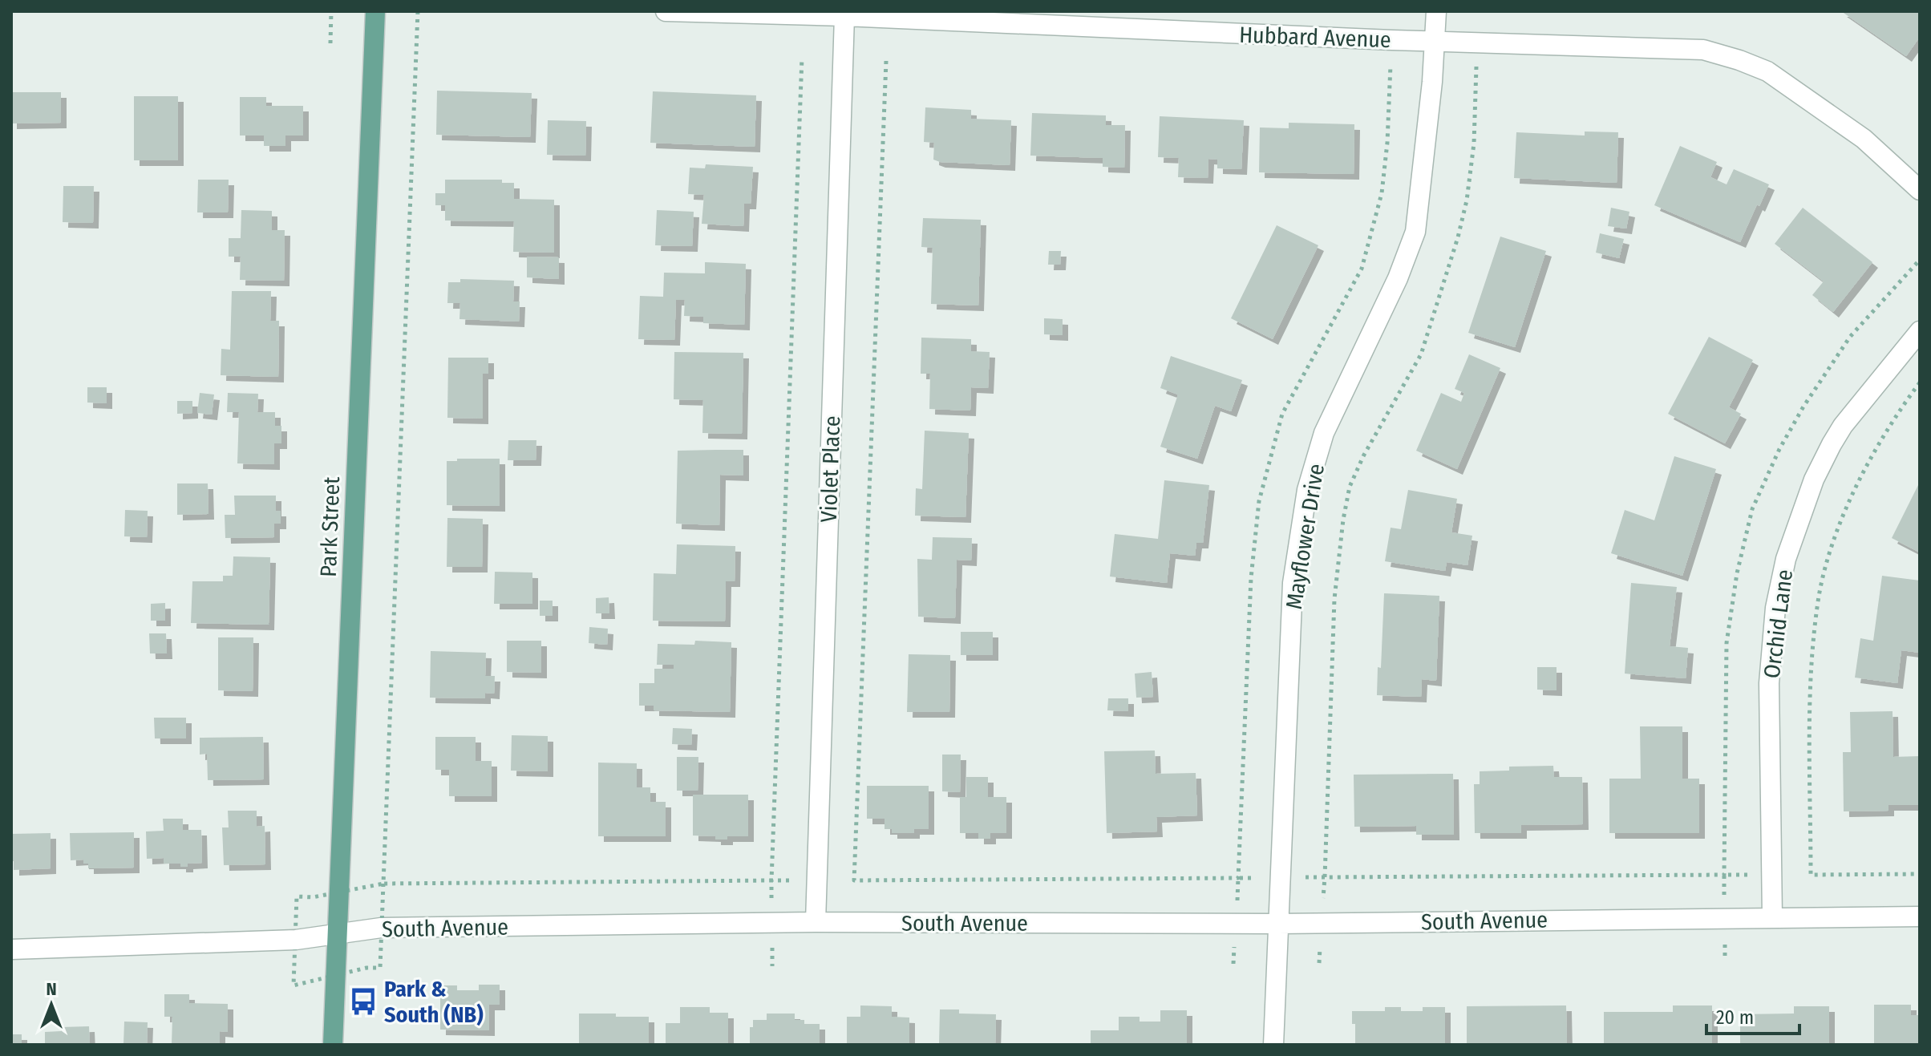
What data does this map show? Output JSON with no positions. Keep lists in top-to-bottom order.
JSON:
{
  "streets": {
    "main road": ["Park Street"],
    "street": [
      "Hubbard Avenue",
      "Violet Place",
      "Mayflower Drive",
      "Orchid Lane",
      "South Avenue"
    ]
  },
  "crossings": [
    ["Hubbard Avenue", "Violet Place"],
    ["Hubbard Avenue", "Mayflower Drive"],
    ["Violet Place", "South Avenue"],
    ["Park Street", "South Avenue"],
    ["Mayflower Drive", "South Avenue"],
    ["Orchid Lane", "South Avenue"]
  ],
  "places": {
    "bus stop": ["Park & South (NB)"]
  },
  "scale_bar": "20 m",
  "north": "top"
}
